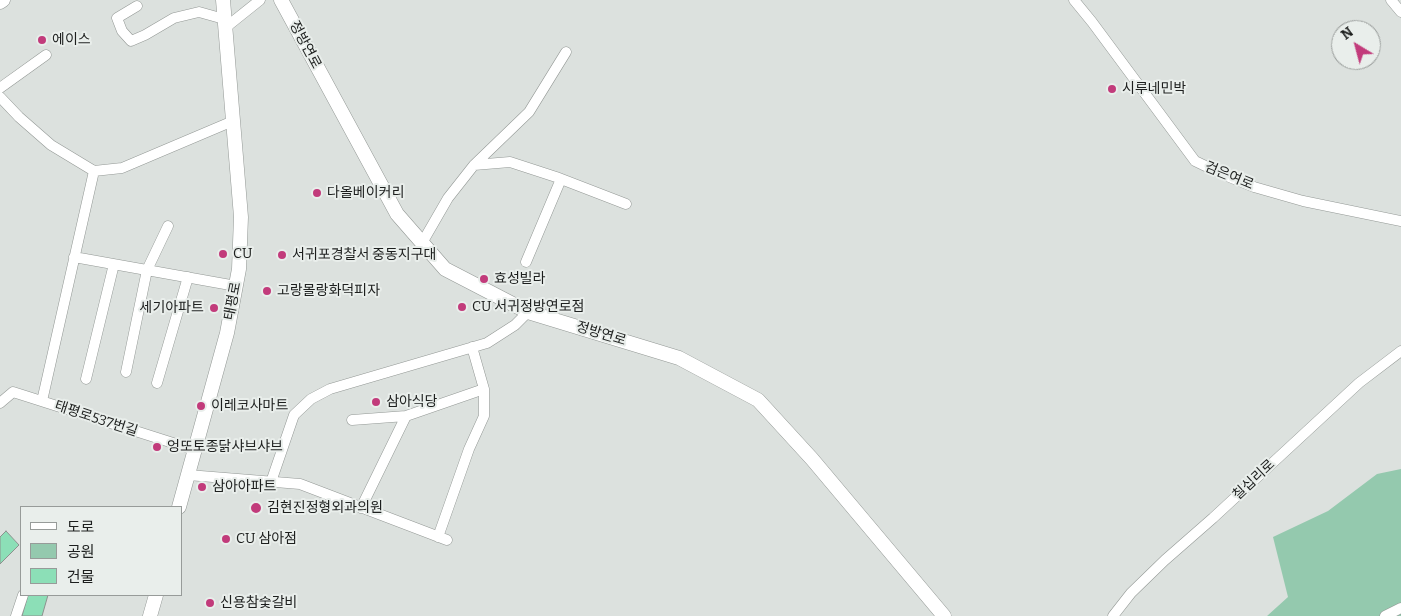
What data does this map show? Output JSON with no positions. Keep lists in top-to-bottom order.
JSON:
{
  "streets": {
    "main road": ["정방연로", "태평로"],
    "street": ["검은여로", "태평로537번길", "칠십리로"]
  },
  "crossings": [
    ["태평로", "태평로537번길"]
  ],
  "places": [
    "에이스",
    "시루네민박",
    "다올베이커리",
    "CU",
    "서귀포경찰서 중동지구대",
    "효성빌라",
    "고랑몰랑화덕피자",
    "CU 서귀정방연로점",
    "세기아파트",
    "삼아식당",
    "이레코사마트",
    "엉또토종닭샤브샤브",
    "삼아아파트",
    "김현진정형외과의원",
    "CU 삼아점",
    "신용참숯갈비"
  ],
  "legend": ["도로", "공원", "건물"],
  "north": "top left"
}
